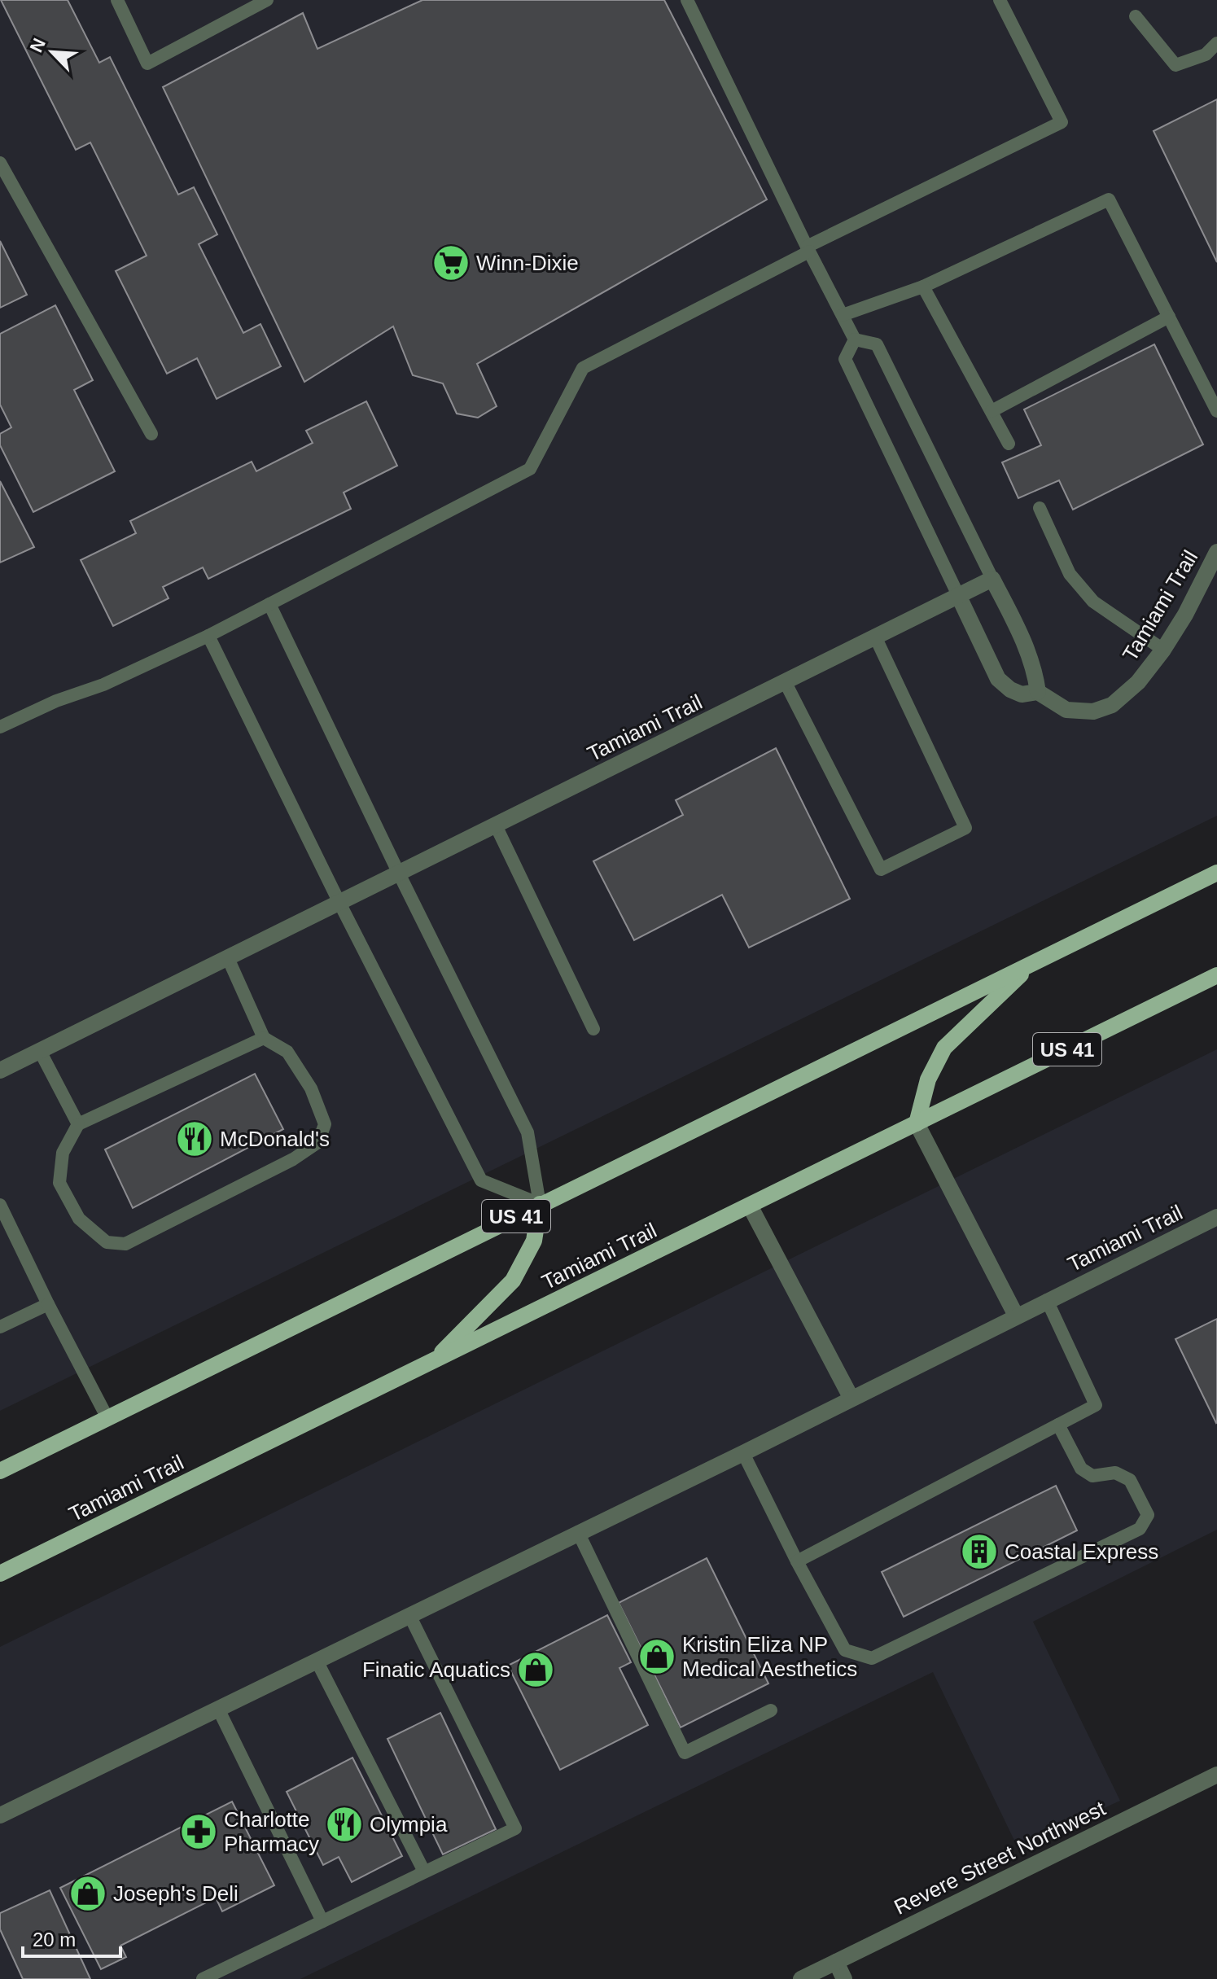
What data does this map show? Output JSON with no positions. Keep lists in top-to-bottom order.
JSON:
{
  "streets": {
    "main road": ["Tamiami Trail", "US 41"],
    "street": ["Revere Street Northwest"]
  },
  "places": {
    "supermarket": ["Winn-Dixie"],
    "restaurant": ["McDonald's", "Olympia"],
    "building": ["Coastal Express"],
    "shop": ["Kristin Eliza NP Medical Aesthetics", "Finatic Aquatics", "Joseph's Deli"],
    "pharmacy": ["Charlotte Pharmacy"]
  },
  "scale_bar": "20 m",
  "north": "top left"
}
